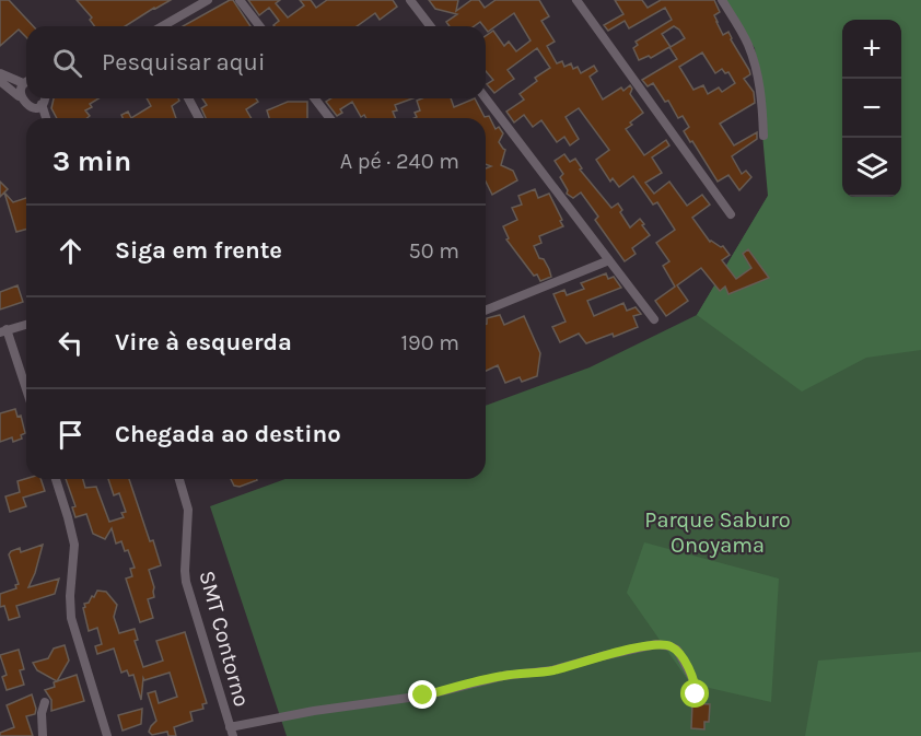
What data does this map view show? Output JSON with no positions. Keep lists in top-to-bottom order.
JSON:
{
  "streets": {
    "street": ["SMT Contorno"]
  },
  "parks": ["Parque Saburo Onoyama"],
  "page": {
    "map_buttons": ["+", "−"],
    "search": "Pesquisar aqui",
    "heading": ["3 min", "A pé · 240 m"],
    "list": [
      ["Siga em frente", "50 m"],
      ["Vire à esquerda", "190 m"],
      "Chegada ao destino"
    ]
  }
}
